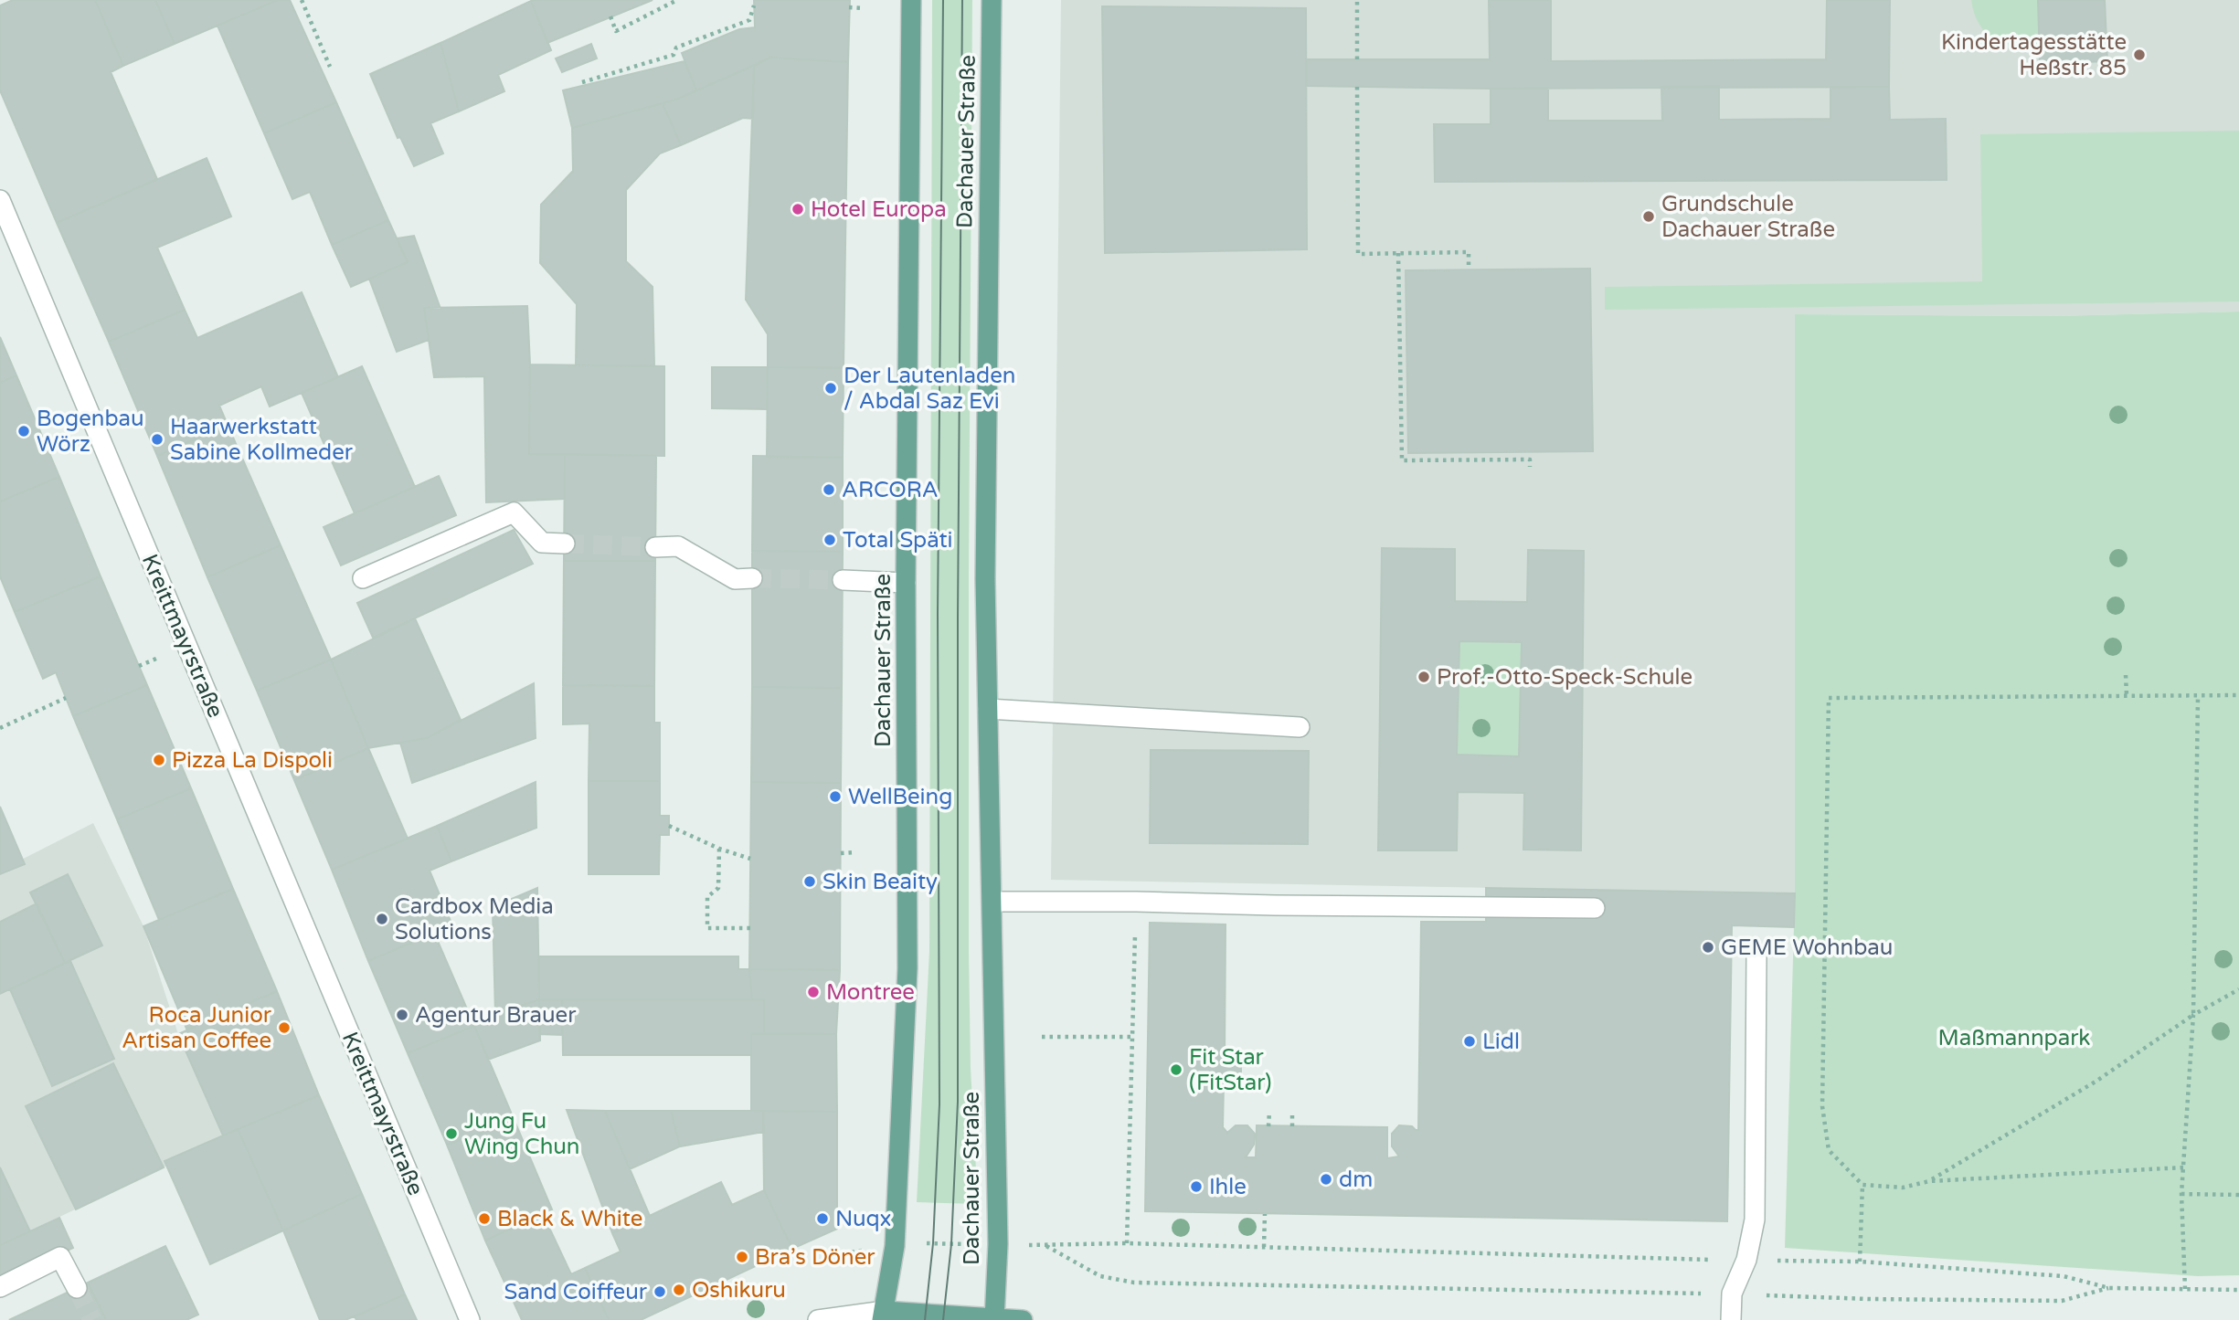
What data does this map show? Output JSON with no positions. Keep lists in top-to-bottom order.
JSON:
{
  "streets": {
    "main road": ["Dachauer Straße"],
    "street": ["Kreittmayrstraße"]
  },
  "parks": ["Maßmannpark"],
  "places": [
    "Kindertagesstätte Heßstr. 85",
    "Hotel Europa",
    "Grundschule Dachauer Straße",
    "Der Lautenladen / Abdal Saz Evi",
    "Bogenbau Wörz",
    "Haarwerkstatt Sabine Kollmeder",
    "ARCORA",
    "Total Späti",
    "Prof.-Otto-Speck-Schule",
    "Pizza La Dispoli",
    "WellBeing",
    "Skin Beaity",
    "Cardbox Media Solutions",
    "GEME Wohnbau",
    "Montree",
    "Agentur Brauer",
    "Roca Junior Artisan Coffee",
    "Lidl",
    "Fit Star (FitStar)",
    "Jung Fu Wing Chun",
    "dm",
    "Ihle",
    "Black & White",
    "Nuqx",
    "Bra’s Döner",
    "Oshikuru",
    "Sand Coiffeur"
  ]
}
